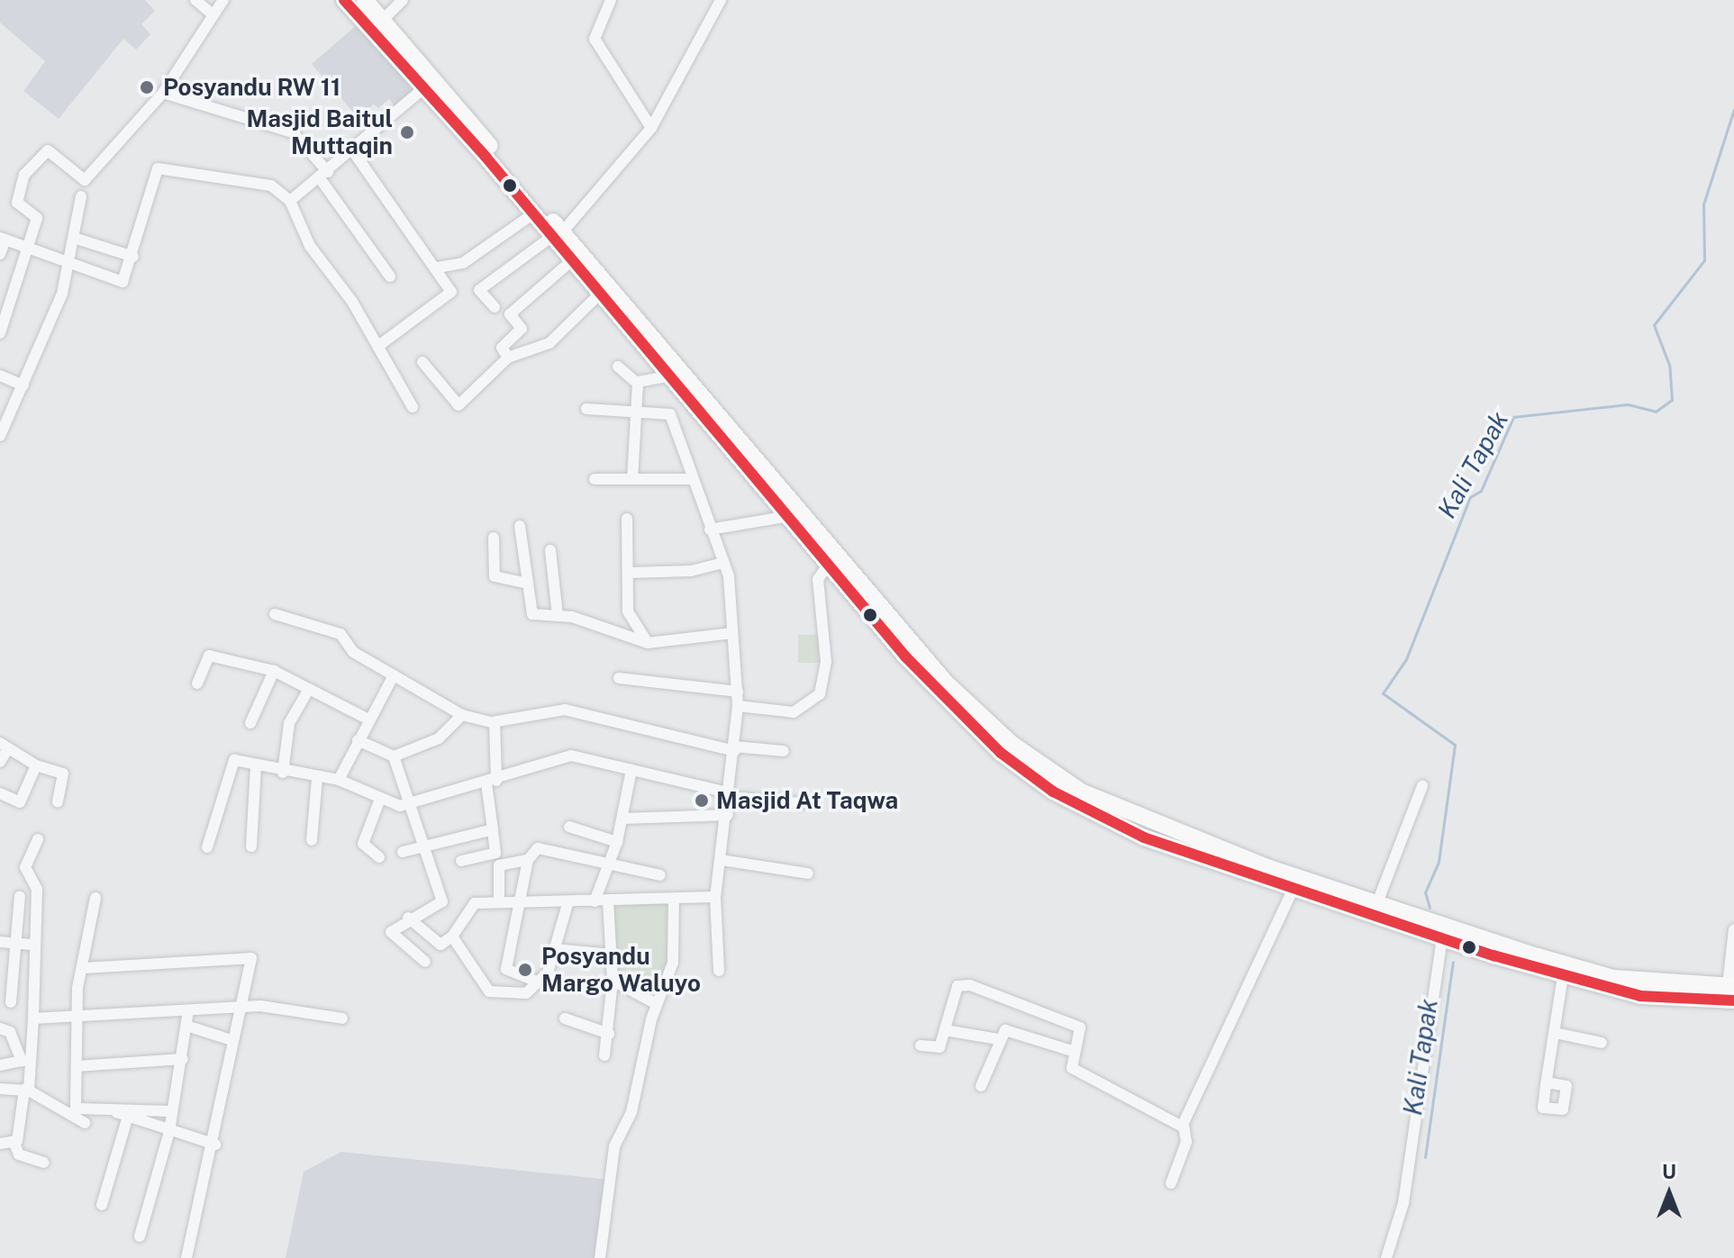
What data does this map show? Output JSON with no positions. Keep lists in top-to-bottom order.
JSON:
{
  "water": ["Kali Tapak"],
  "places": [
    "Posyandu RW 11",
    "Masjid Baitul Muttaqin",
    "Masjid At Taqwa",
    "Posyandu Margo Waluyo"
  ],
  "north": "top"
}
